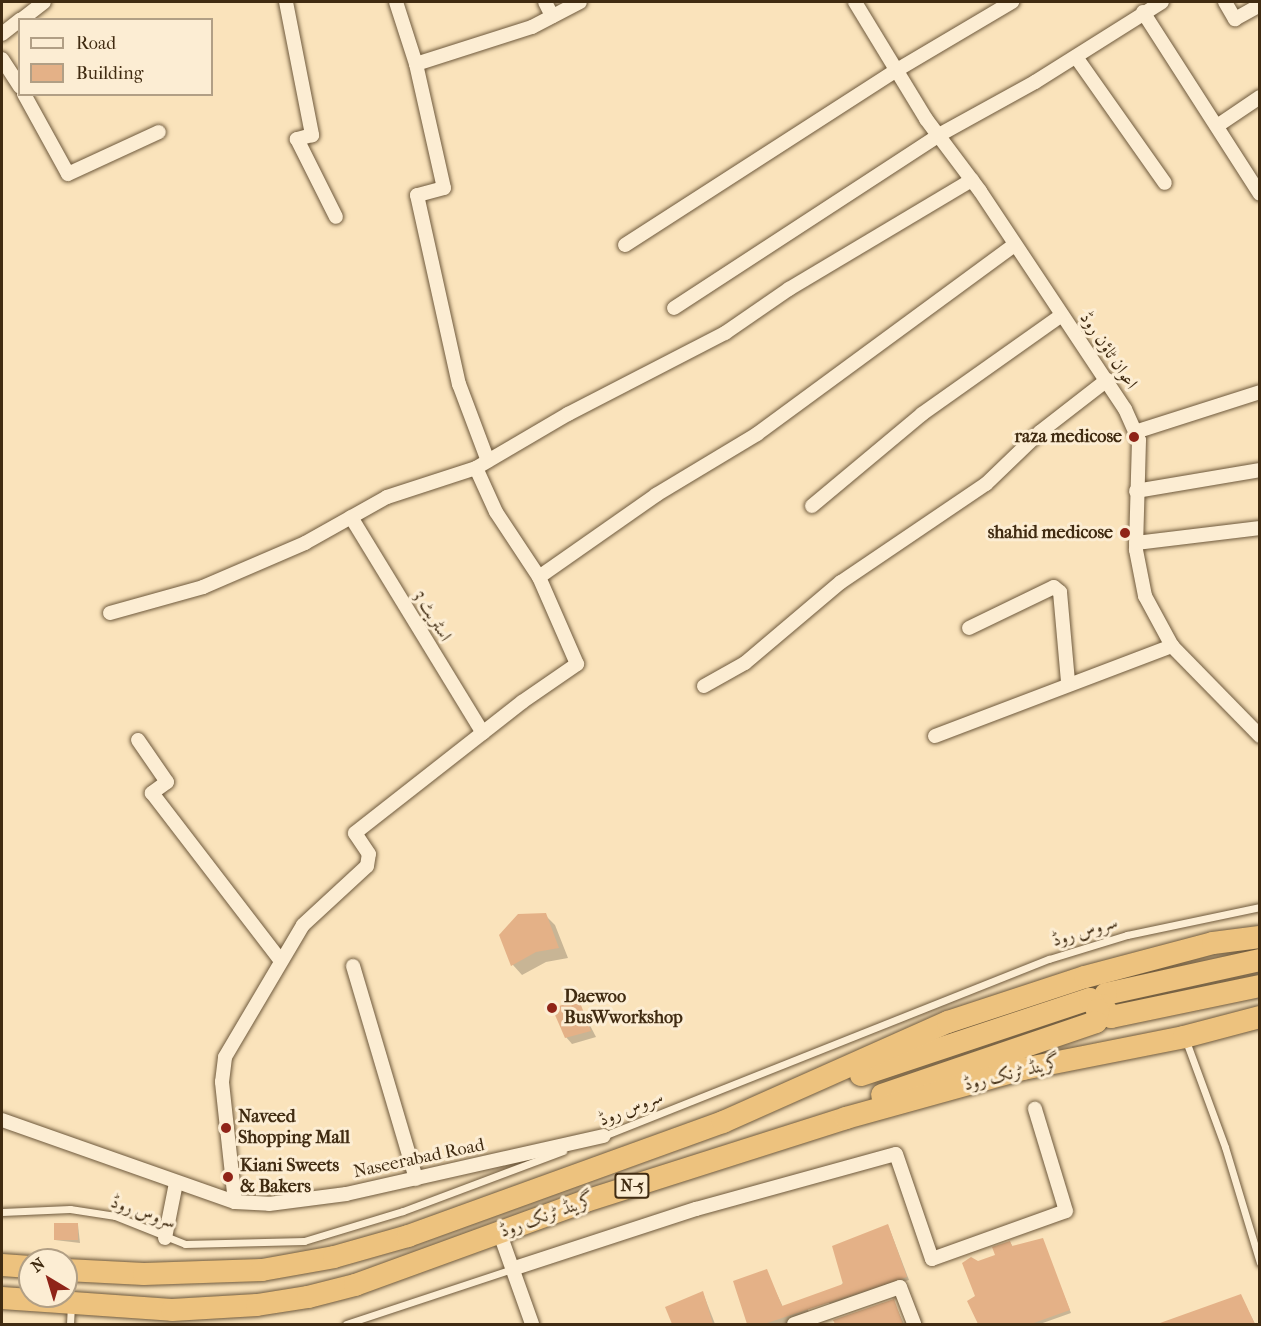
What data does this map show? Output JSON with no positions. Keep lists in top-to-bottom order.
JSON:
{
  "streets": {
    "highway": ["گرینڈ ٹرنک روڈ", "N-5"],
    "street": ["اعوان ٹاؤن روڈ", "اسٹریٹ 3", "Naseerabad Road"],
    "lane": ["سروس روڈ"]
  },
  "crossings": [
    ["سروس روڈ", "Naseerabad Road"]
  ],
  "places": [
    "raza medicose",
    "shahid medicose",
    "Daewoo BusWworkshop",
    "Naveed Shopping Mall",
    "Kiani Sweets & Bakers"
  ],
  "legend": ["Road", "Building"],
  "north": "top left"
}
